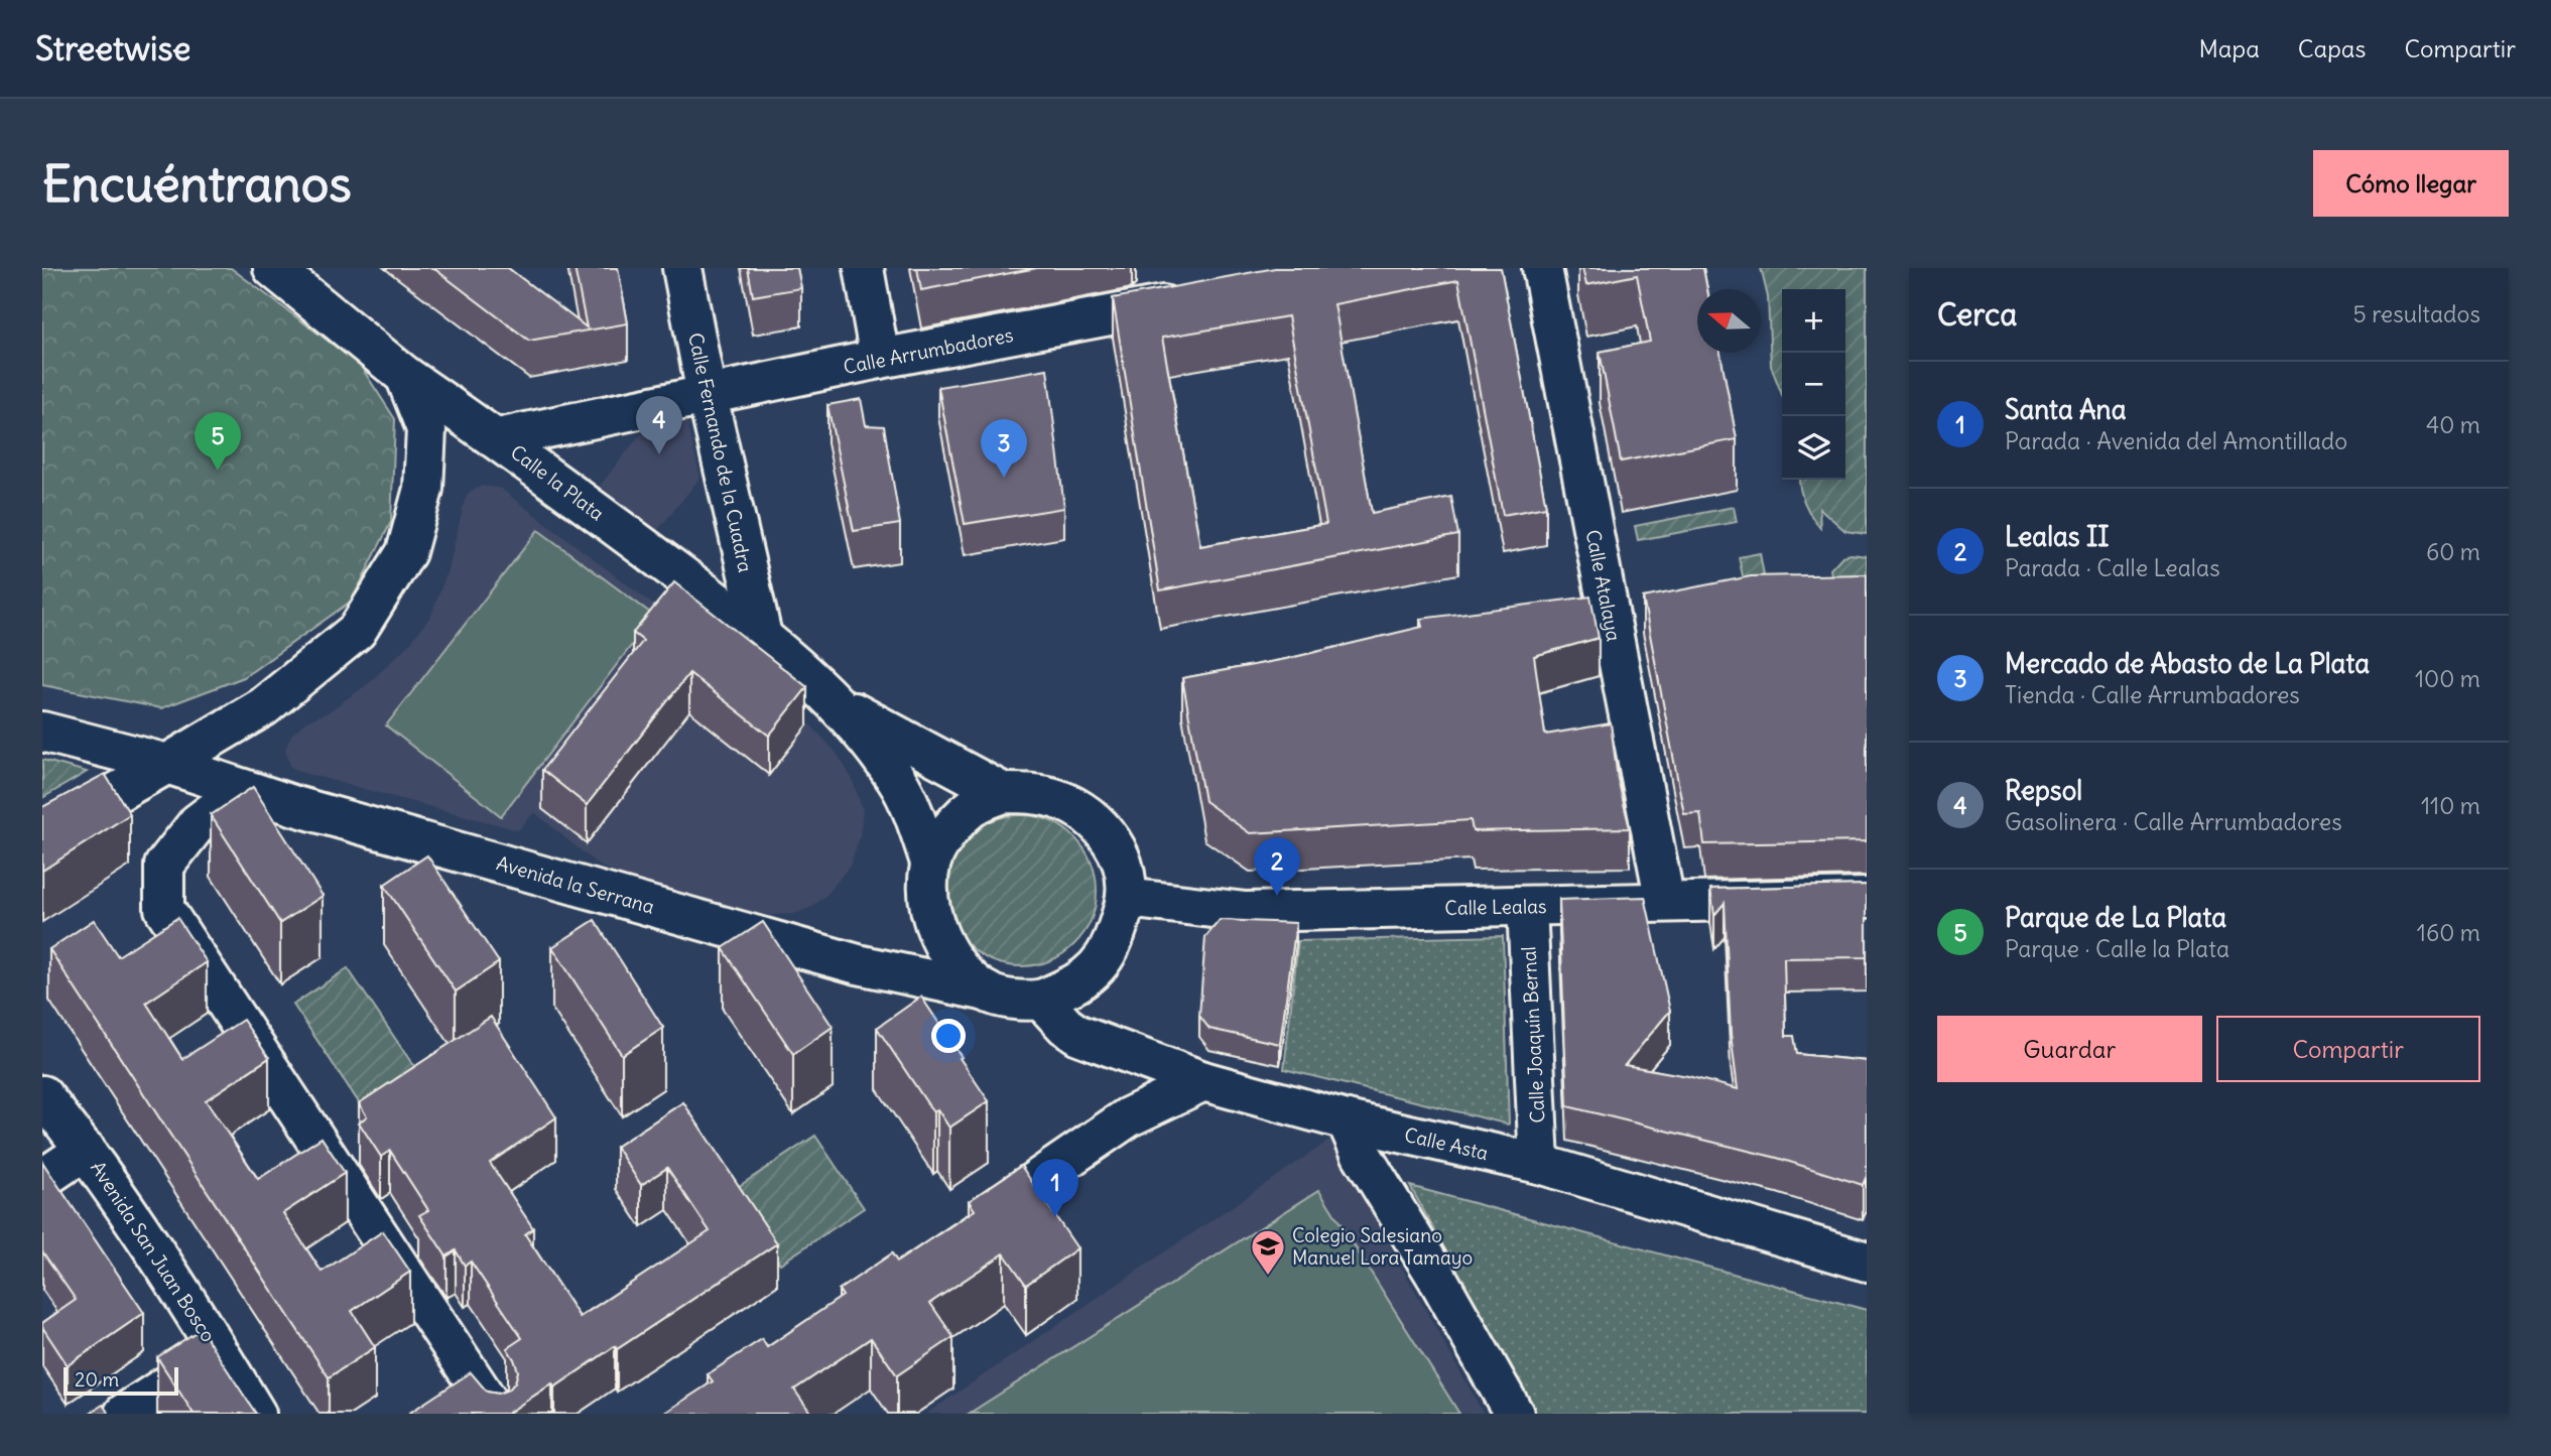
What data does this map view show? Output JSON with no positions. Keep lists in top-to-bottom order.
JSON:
{
  "streets": {
    "street": [
      "Calle Arrumbadores",
      "Calle Fernando de la Cuadra",
      "Calle la Plata",
      "Calle Atalaya",
      "Avenida la Serrana",
      "Calle Lealas",
      "Calle Joaquín Bernal",
      "Calle Asta",
      "Avenida San Juan Bosco"
    ]
  },
  "crossings": [
    ["Calle Arrumbadores", "Calle Fernando de la Cuadra"],
    ["Calle Arrumbadores", "Calle la Plata"],
    ["Calle Fernando de la Cuadra", "Calle la Plata"],
    ["Calle la Plata", "Avenida la Serrana"],
    ["Calle la Plata", "Calle Lealas"],
    ["Calle la Plata", "Calle Asta"],
    ["Calle Atalaya", "Calle Lealas"],
    ["Avenida la Serrana", "Calle Lealas"],
    ["Avenida la Serrana", "Calle Asta"],
    ["Calle Lealas", "Calle Joaquín Bernal"],
    ["Calle Lealas", "Calle Asta"],
    ["Calle Joaquín Bernal", "Calle Asta"]
  ],
  "places": {
    "school or university": ["Colegio Salesiano Manuel Lora Tamayo"]
  },
  "scale_bar": "20 m",
  "north": "left",
  "page": {
    "header": "Streetwise",
    "nav": ["Mapa", "Capas", "Compartir"],
    "buttons": [
      "Cómo llegar",
      ["Guardar", "Compartir"]
    ],
    "title": "Encuéntranos",
    "heading": ["Cerca", "5 resultados"],
    "map_buttons": ["+", "−"],
    "list": [
      {
        "mark": "1",
        "name": "Santa Ana",
        "note": "Parada · Avenida del Amontillado",
        "value": "40 m"
      },
      {
        "mark": "2",
        "name": "Lealas II",
        "note": "Parada · Calle Lealas",
        "value": "60 m"
      },
      {
        "mark": "3",
        "name": "Mercado de Abasto de La Plata",
        "note": "Tienda · Calle Arrumbadores",
        "value": "100 m"
      },
      {
        "mark": "4",
        "name": "Repsol",
        "note": "Gasolinera · Calle Arrumbadores",
        "value": "110 m"
      },
      {
        "mark": "5",
        "name": "Parque de La Plata",
        "note": "Parque · Calle la Plata",
        "value": "160 m"
      }
    ],
    "pins": [
      "4",
      "5",
      "3",
      "2",
      "1"
    ],
    "scale": "20 m"
  }
}
